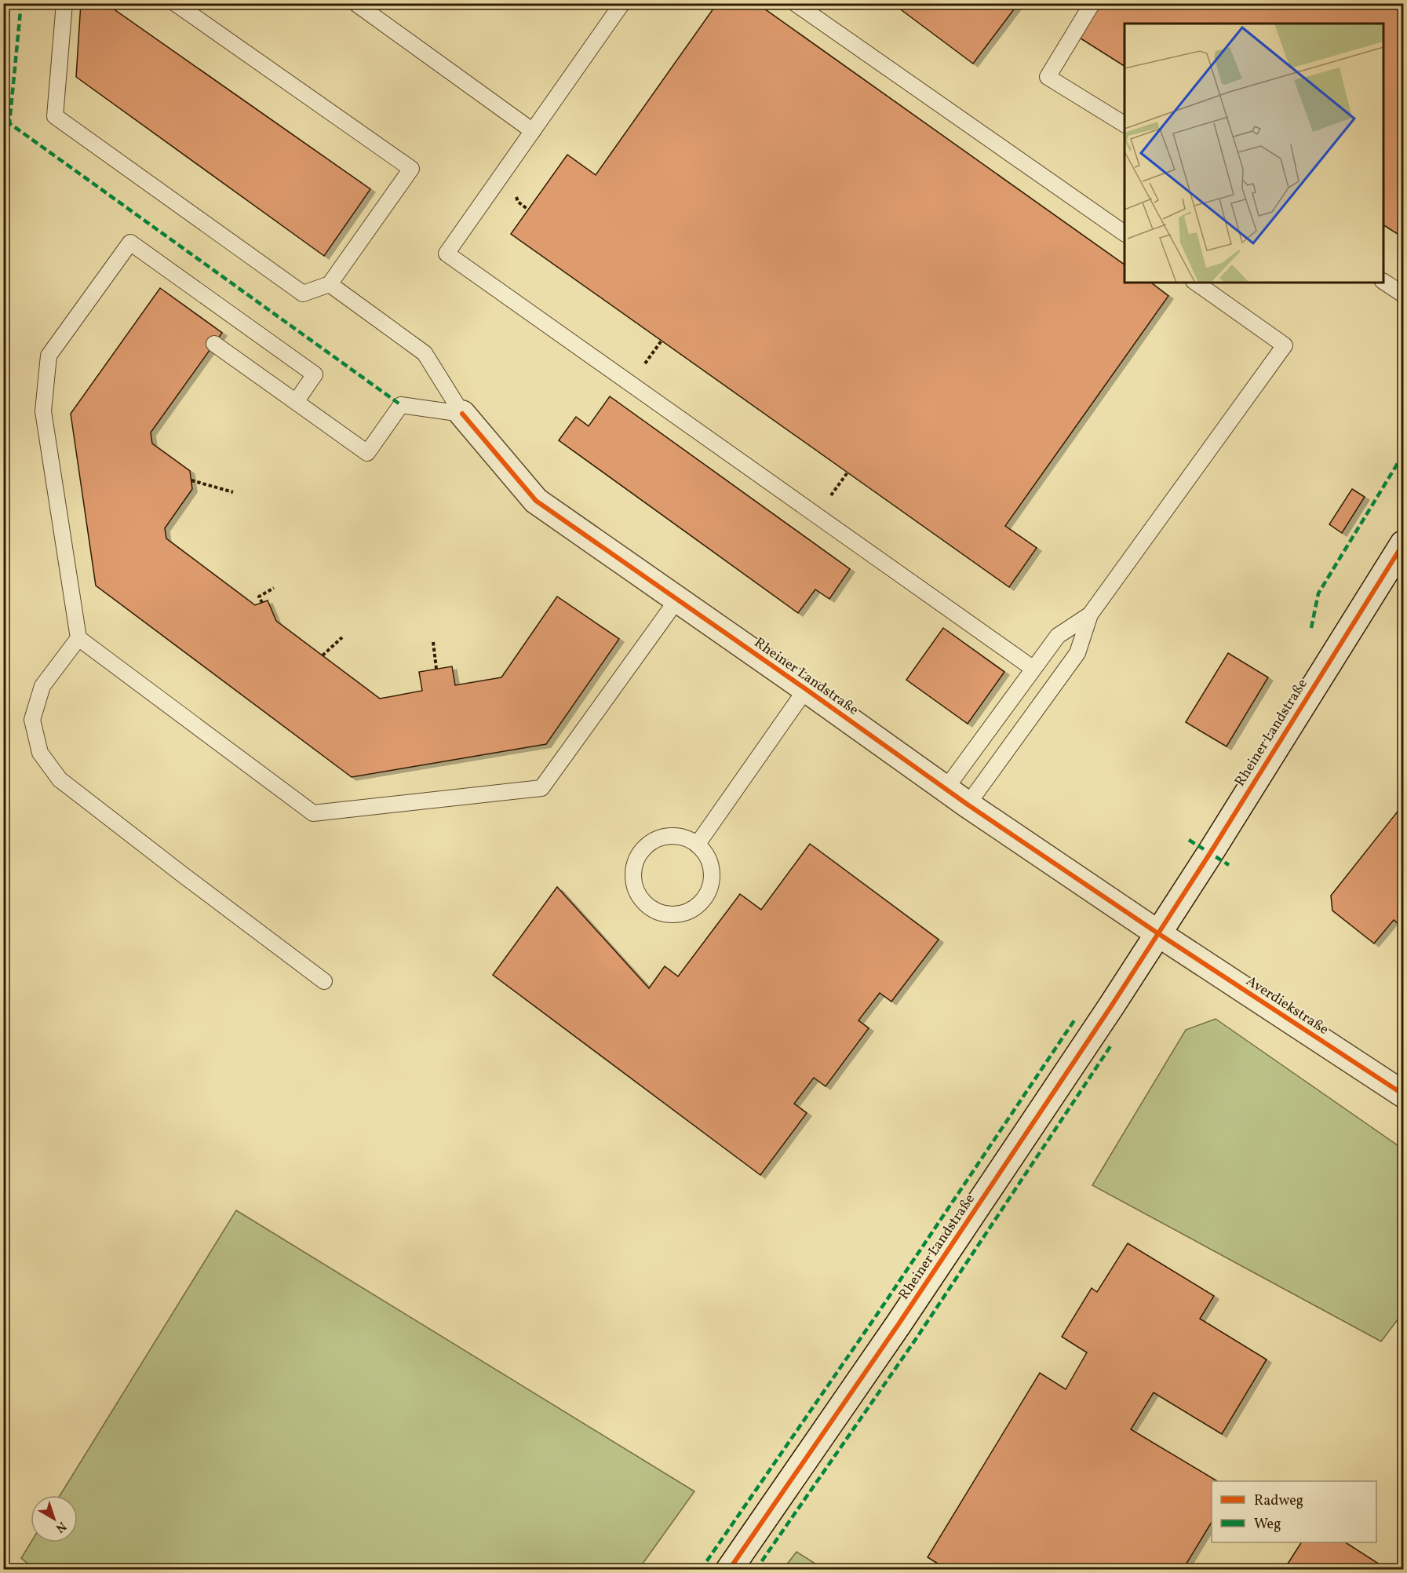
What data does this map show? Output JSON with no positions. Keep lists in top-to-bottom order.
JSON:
{
  "streets": {
    "street": ["Rheiner Landstraße", "Averdiekstraße"]
  },
  "crossings": [
    ["Rheiner Landstraße", "Averdiekstraße"]
  ],
  "legend": ["Radweg", "Weg"],
  "north": "bottom right"
}
